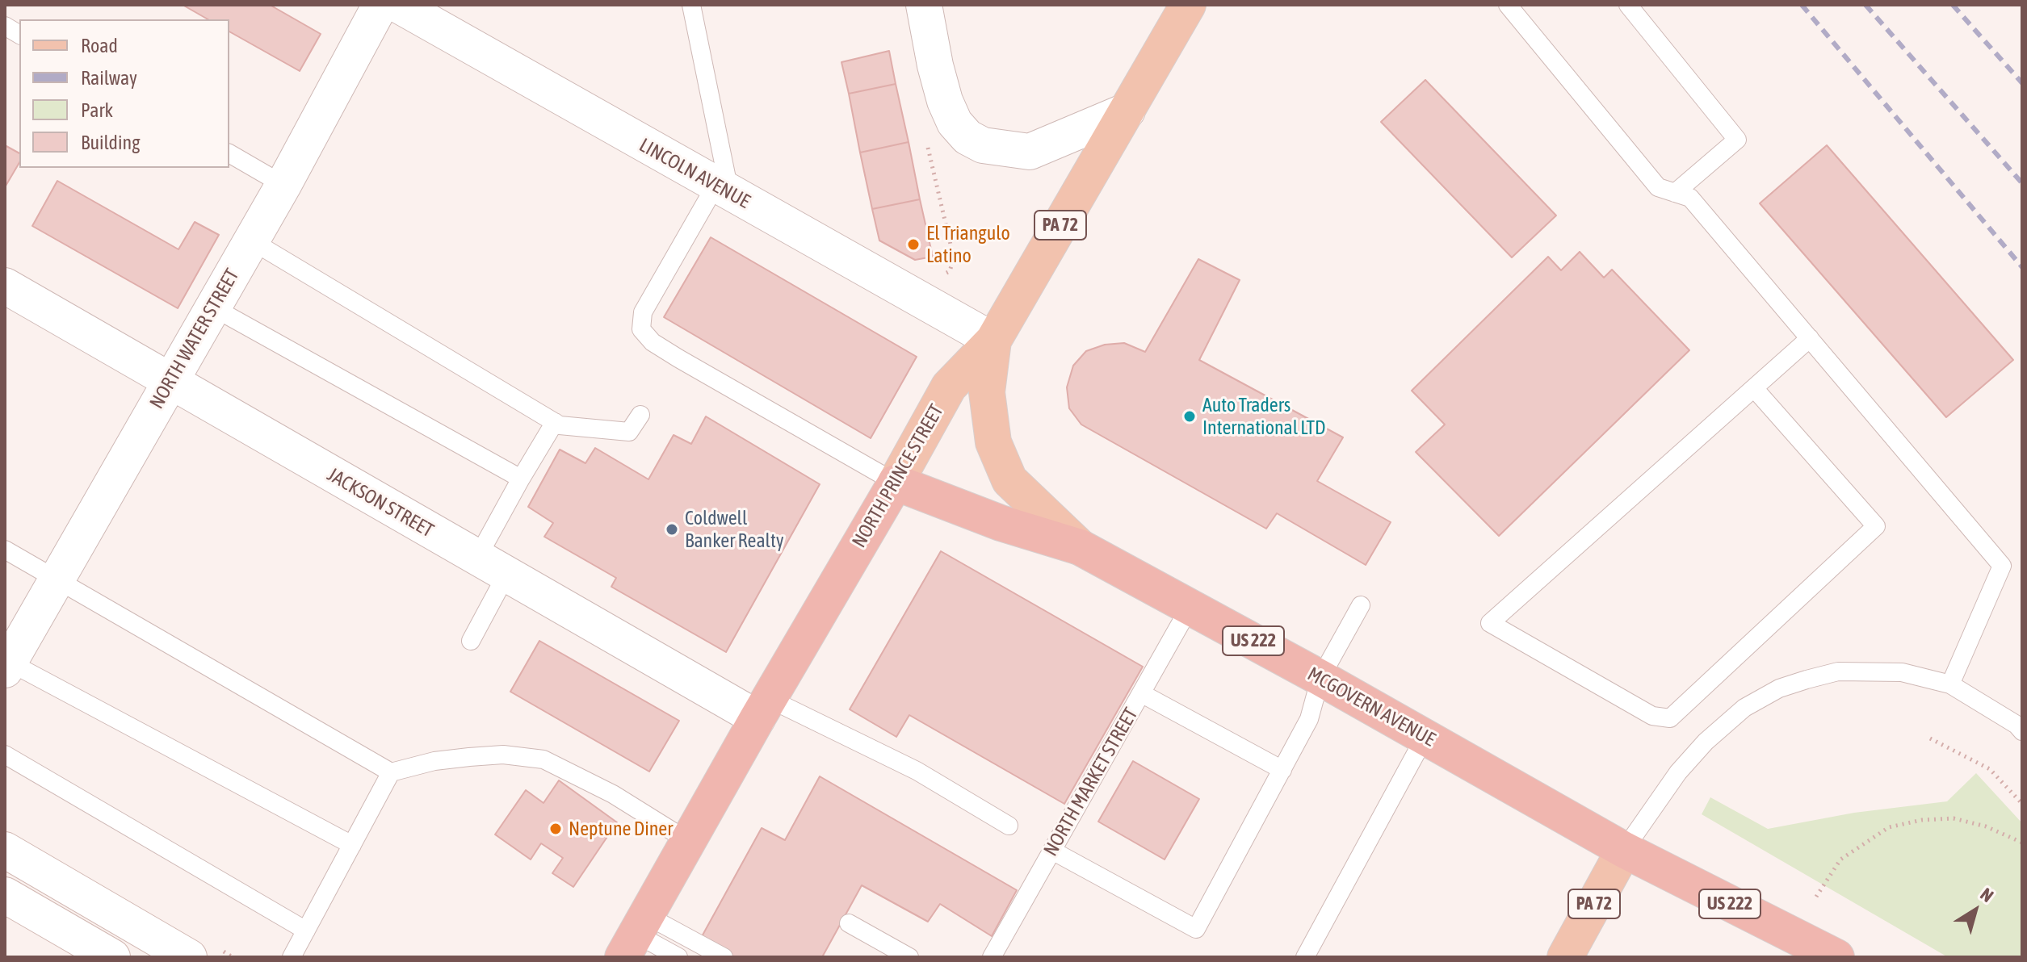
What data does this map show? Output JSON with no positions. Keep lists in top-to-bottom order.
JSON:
{
  "streets": {
    "highway": ["NORTH PRINCE STREET", "US 222", "MCGOVERN AVENUE"],
    "main road": ["PA 72"],
    "street": ["LINCOLN AVENUE", "NORTH WATER STREET", "JACKSON STREET"],
    "lane": ["NORTH MARKET STREET"]
  },
  "crossings": [
    ["LINCOLN AVENUE", "PA 72"],
    ["LINCOLN AVENUE", "NORTH PRINCE STREET"],
    ["PA 72", "NORTH PRINCE STREET"],
    ["PA 72", "MCGOVERN AVENUE"],
    ["NORTH WATER STREET", "JACKSON STREET"],
    ["NORTH PRINCE STREET", "JACKSON STREET"],
    ["NORTH PRINCE STREET", "MCGOVERN AVENUE"],
    ["MCGOVERN AVENUE", "NORTH MARKET STREET"]
  ],
  "places": [
    "El Triangulo Latino",
    "Auto Traders International LTD",
    "Coldwell Banker Realty",
    "Neptune Diner"
  ],
  "legend": [
    "Road",
    "Railway",
    "Park",
    "Building"
  ],
  "north": "top right"
}
